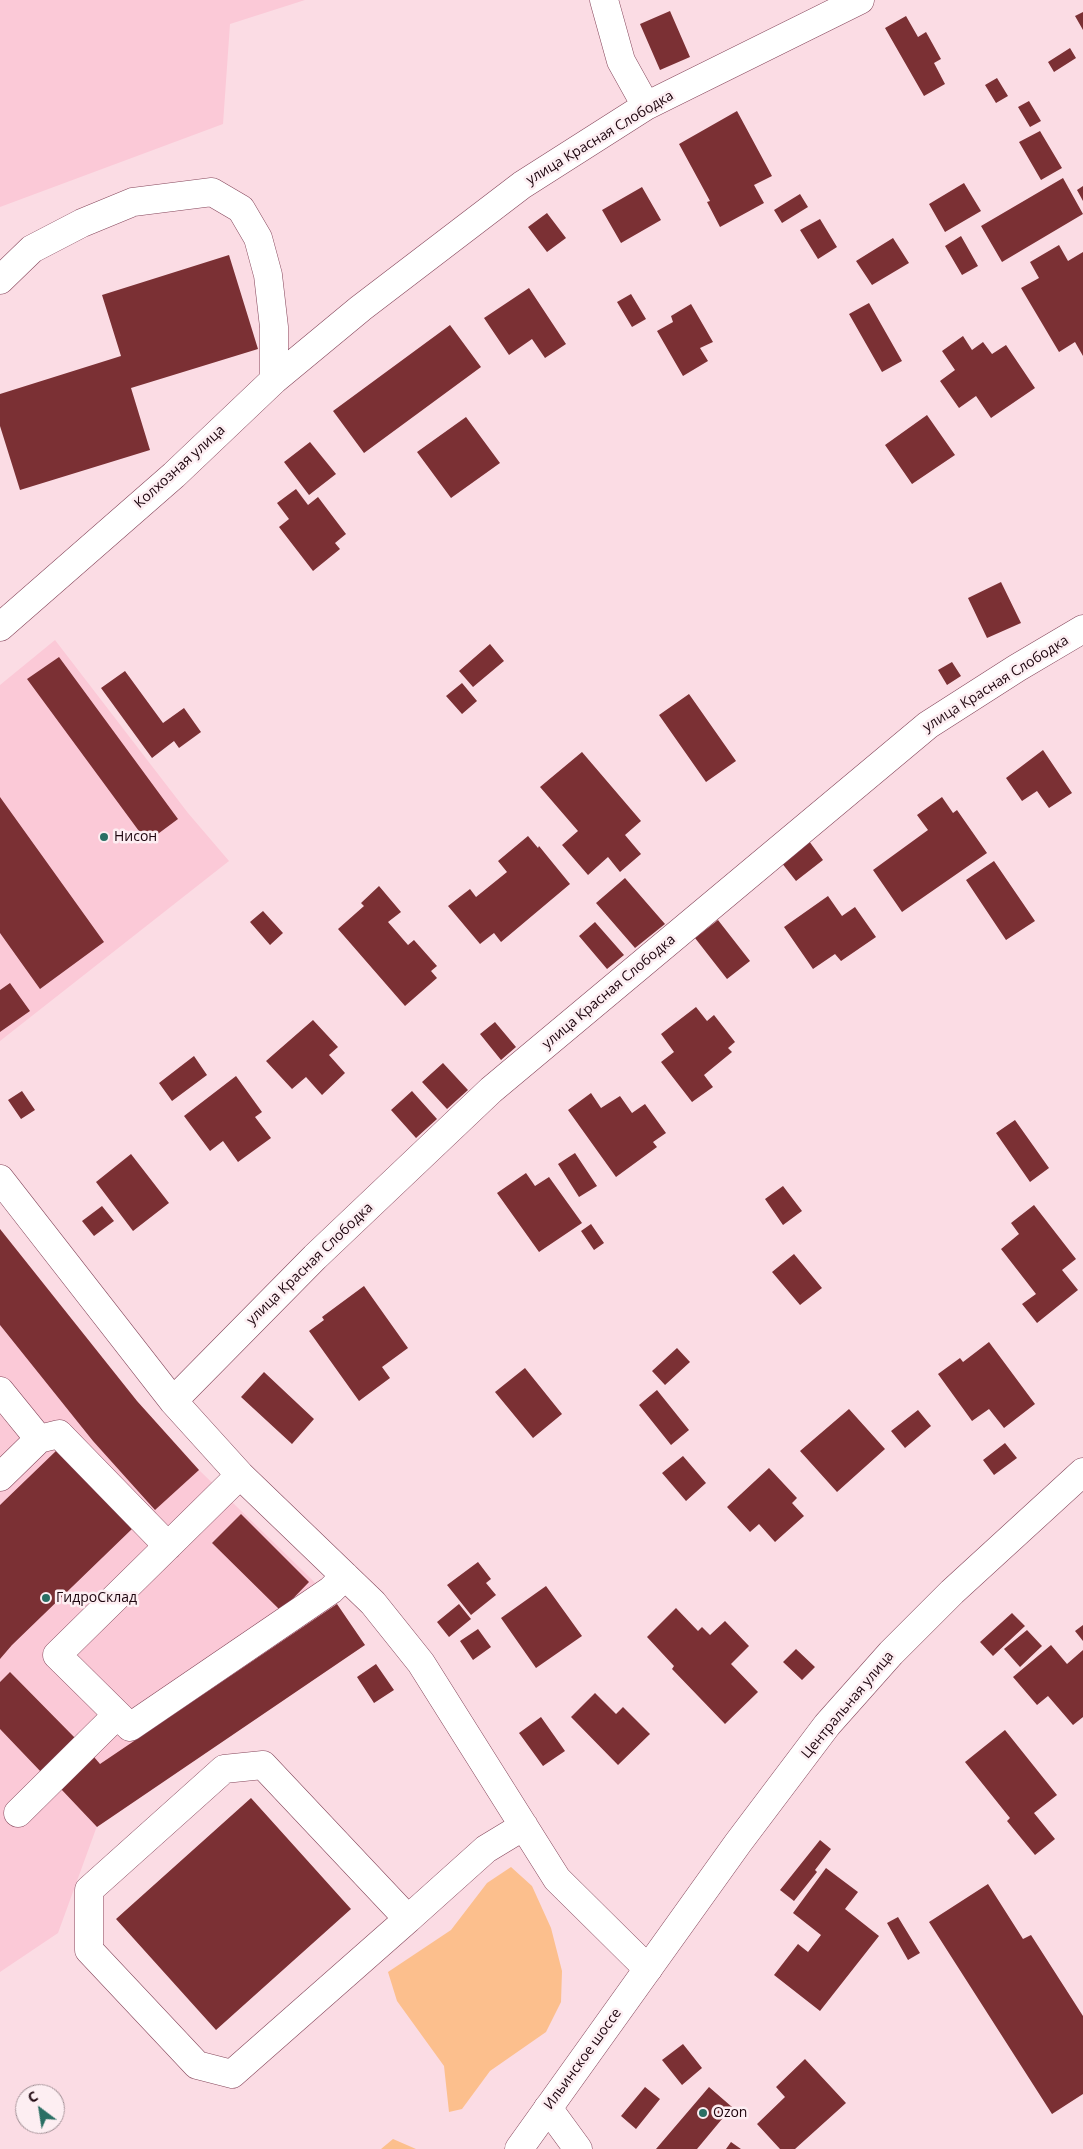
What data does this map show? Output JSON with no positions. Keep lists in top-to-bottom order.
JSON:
{
  "streets": {
    "street": [
      "улица Красная Слободка",
      "Колхозная улица",
      "Центральная улица",
      "Ильинское шоссе"
    ]
  },
  "crossings": [
    ["улица Красная Слободка", "Колхозная улица"],
    ["Центральная улица", "Ильинское шоссе"]
  ],
  "places": ["Нисон", "ГидроСклад", "Ozon"],
  "north": "top left"
}
